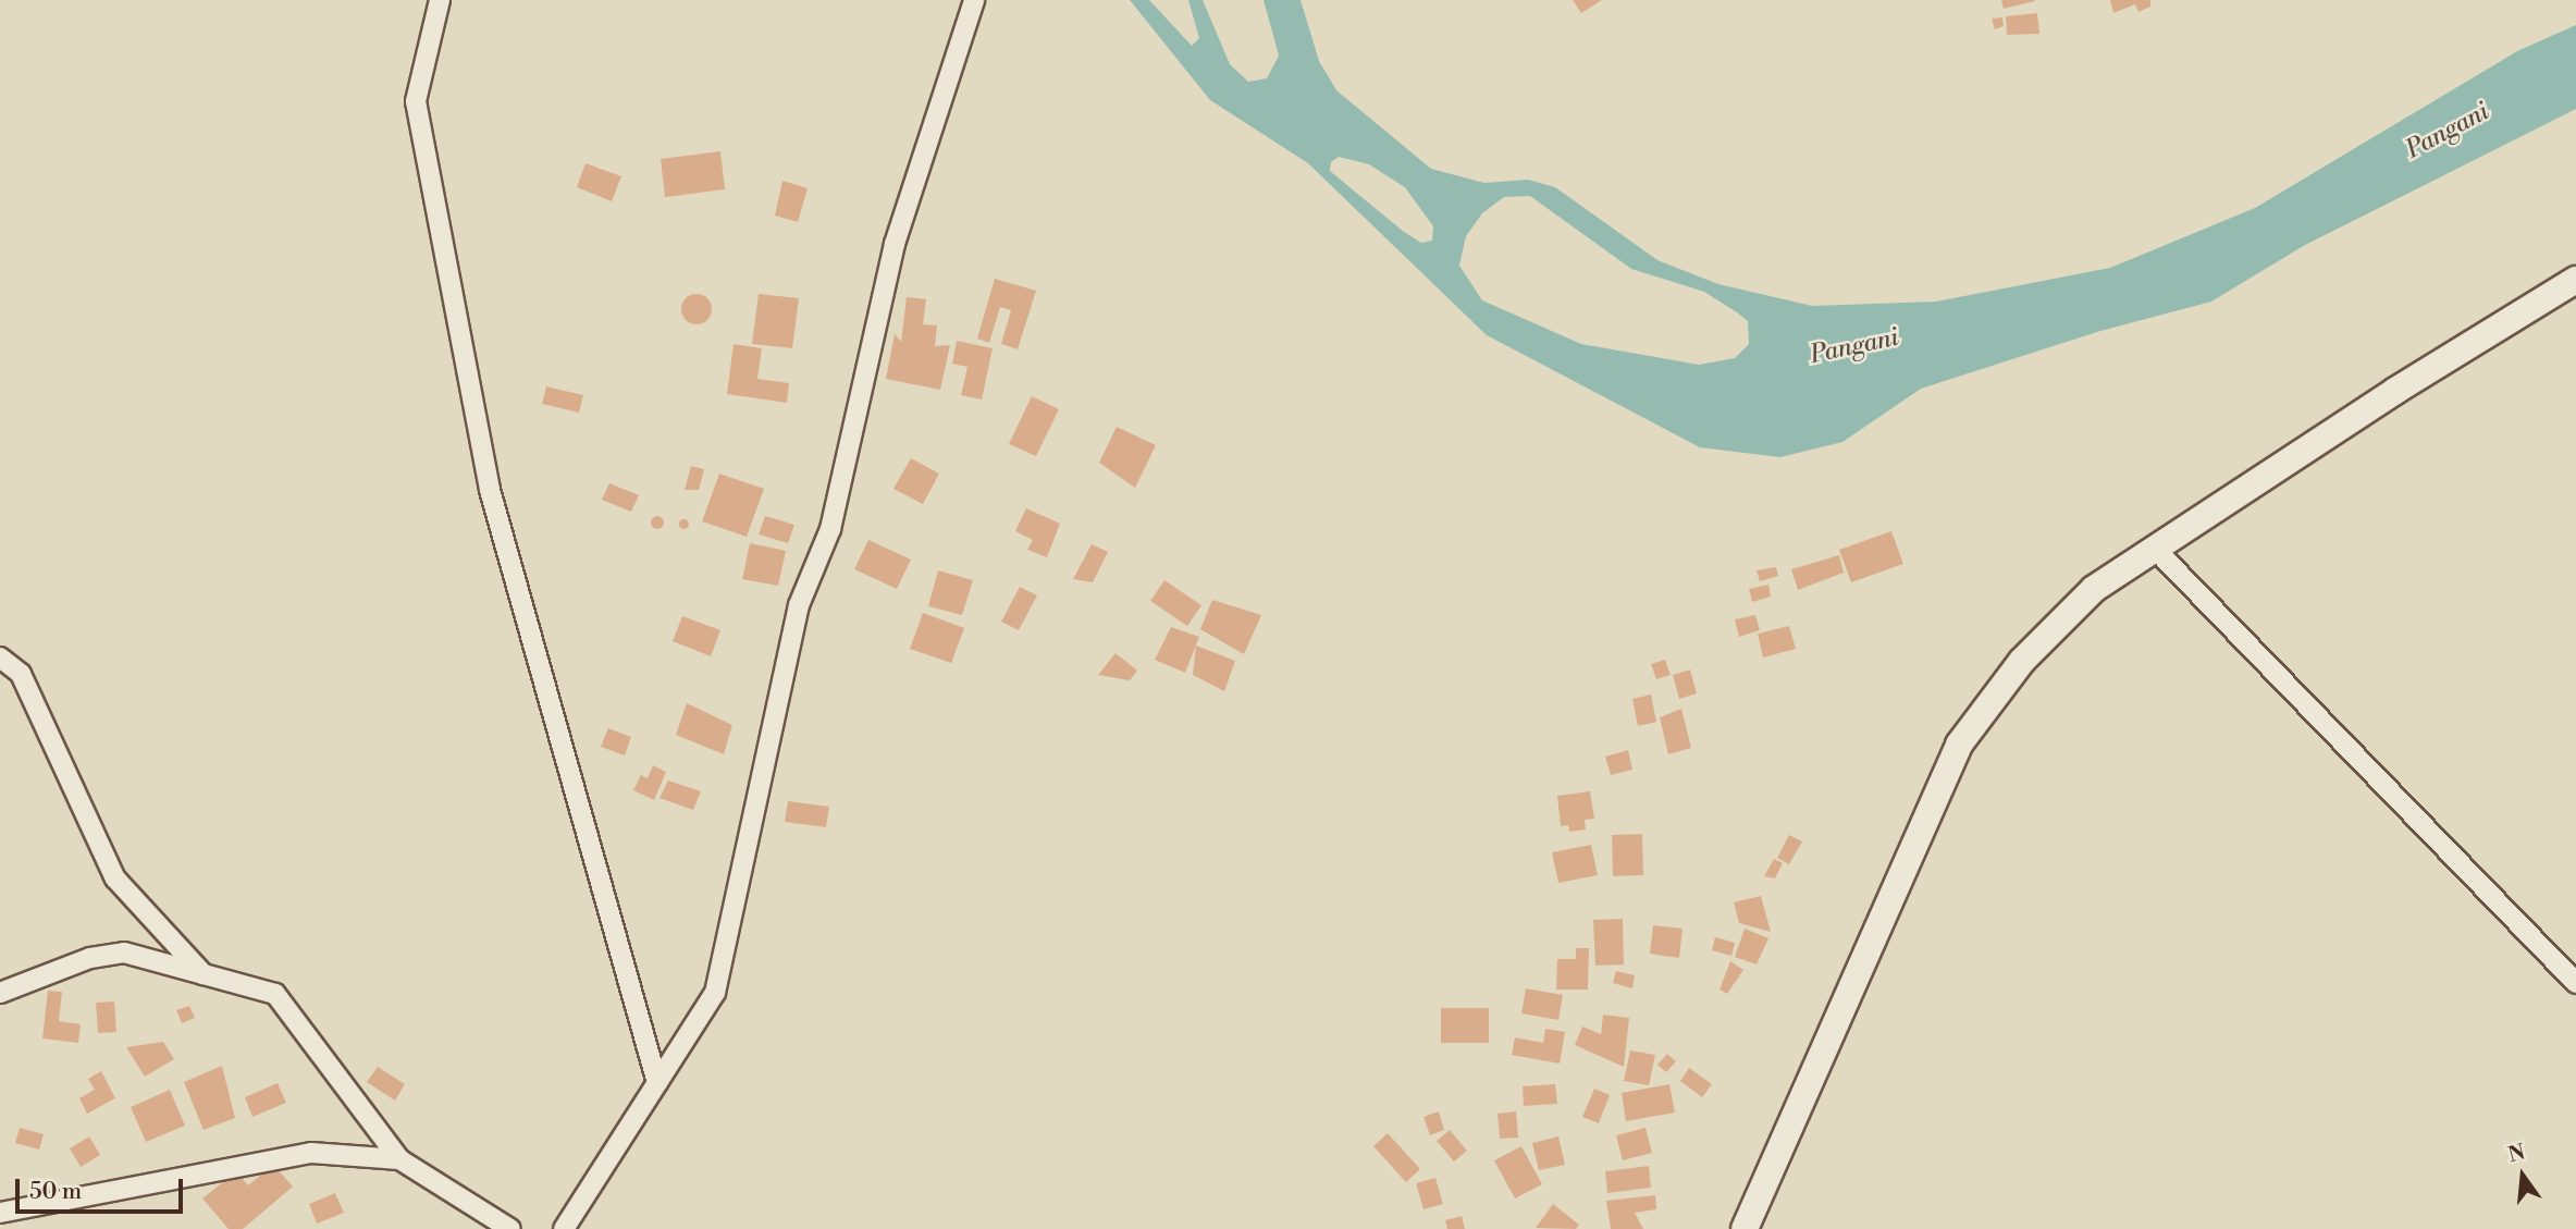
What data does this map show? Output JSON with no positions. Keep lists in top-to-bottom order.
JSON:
{
  "water": ["Pangani"],
  "scale_bar": "50 m",
  "north": "top"
}
